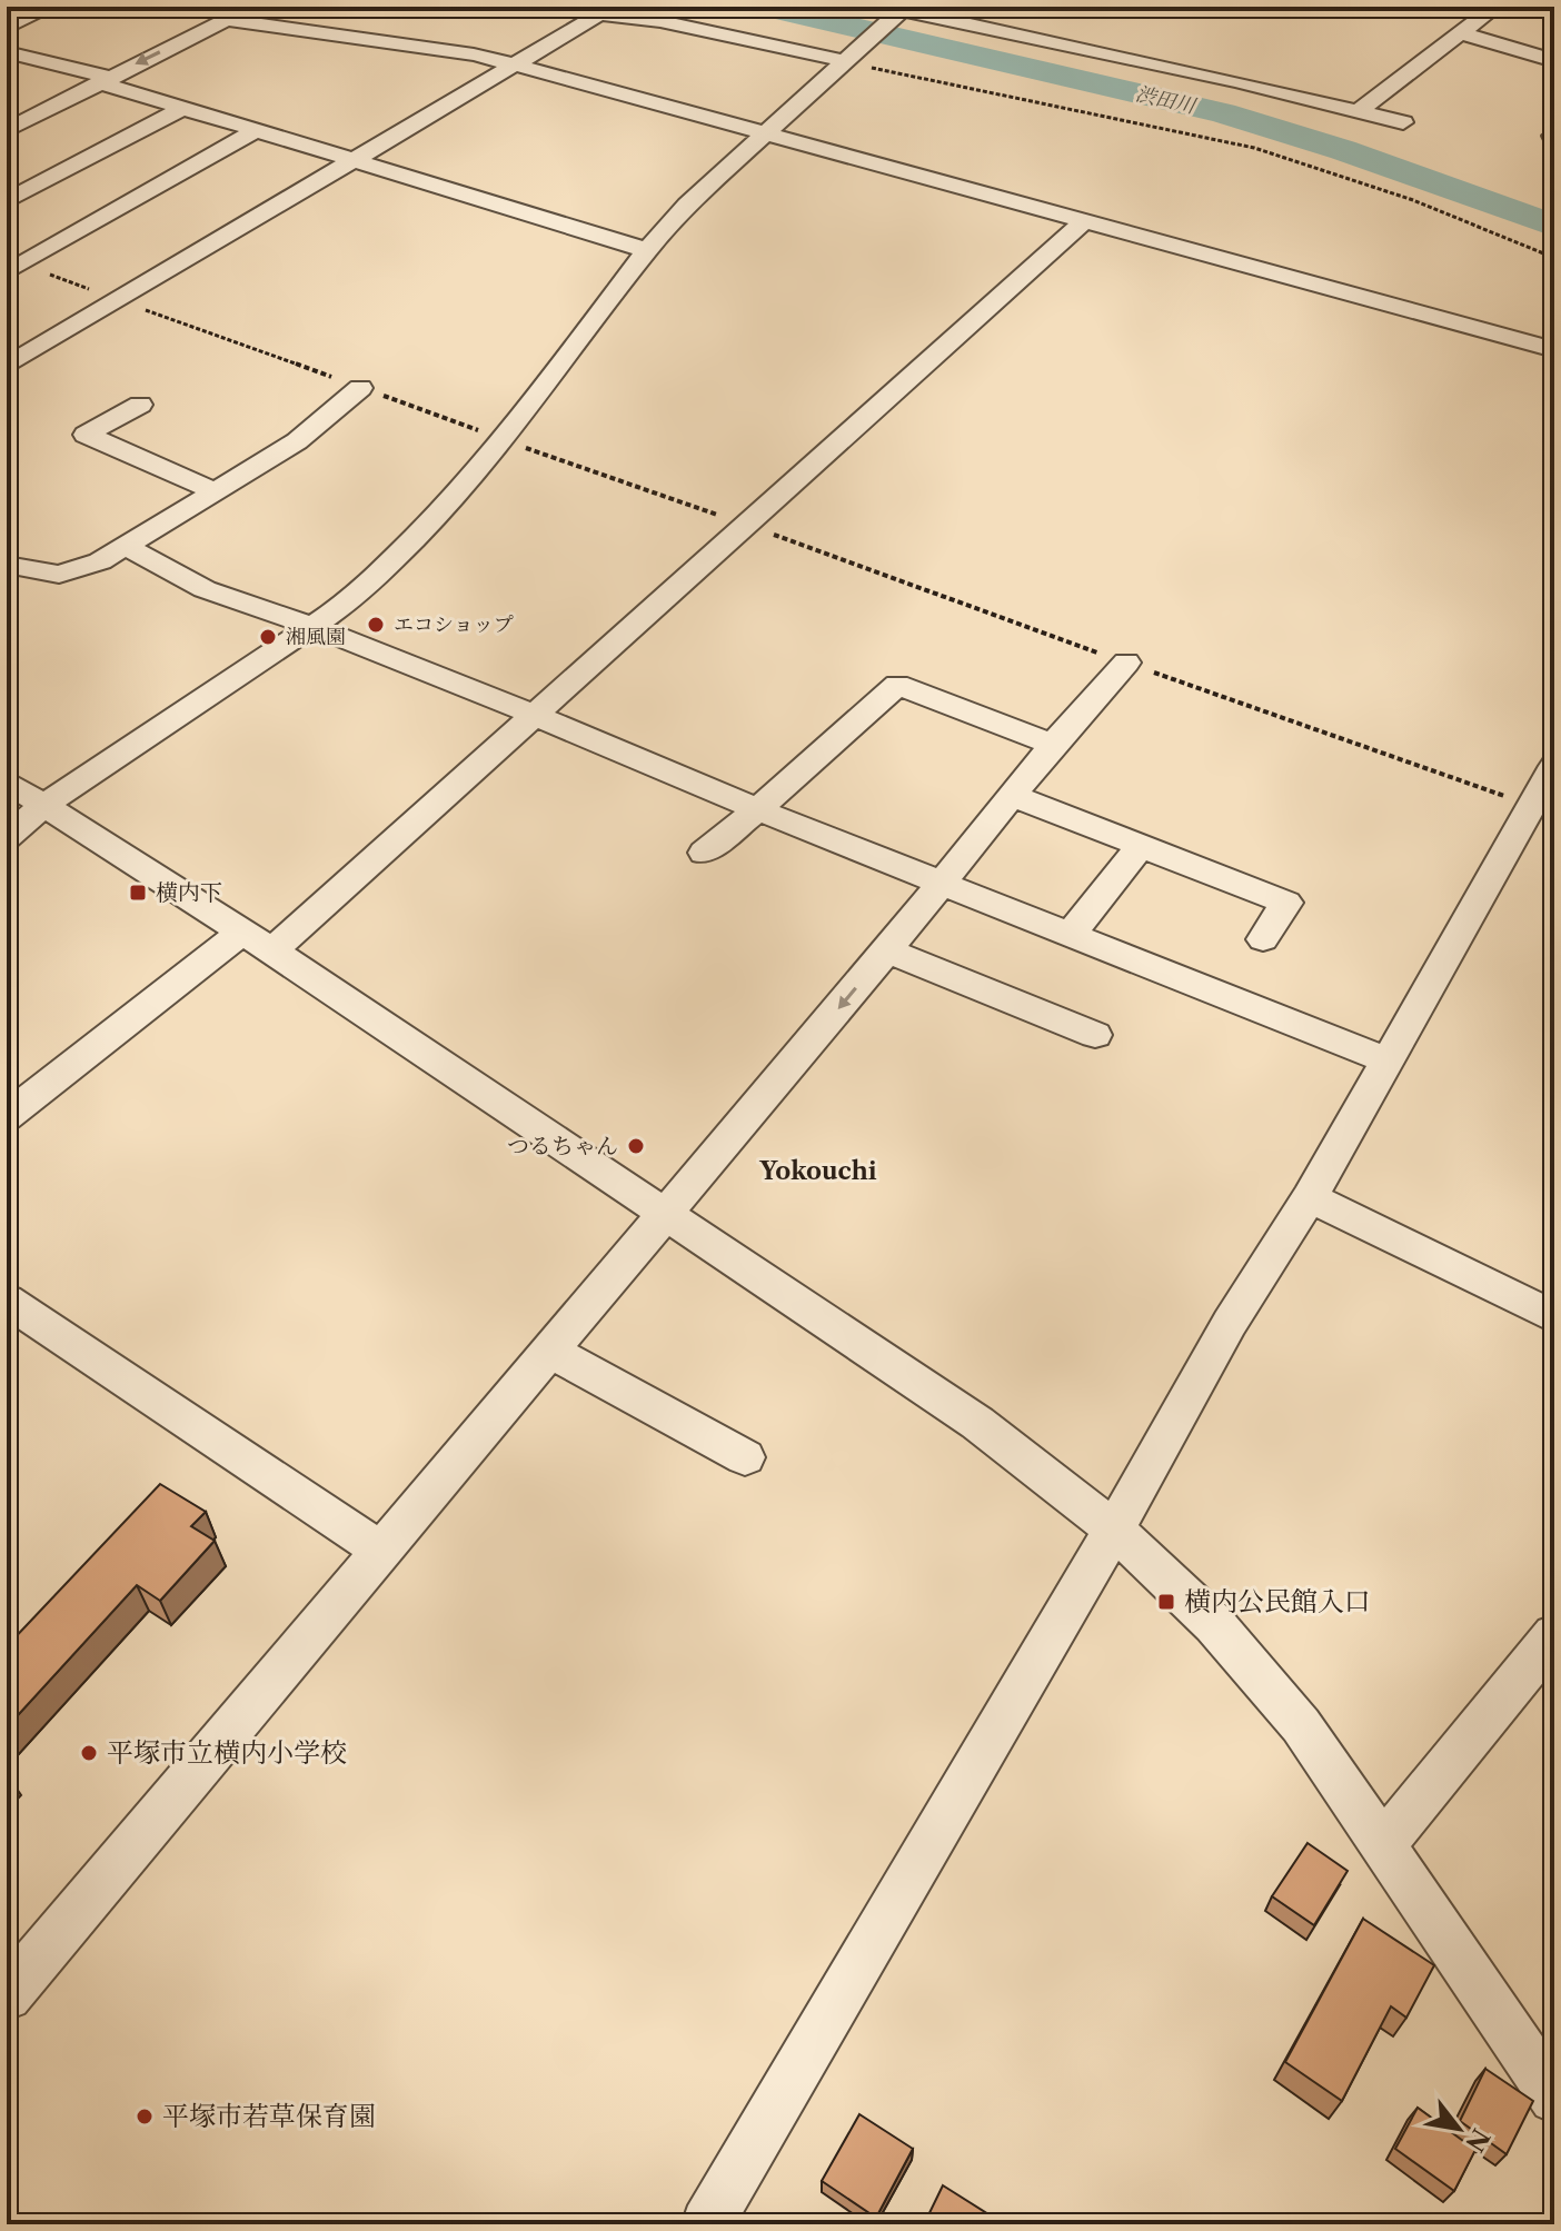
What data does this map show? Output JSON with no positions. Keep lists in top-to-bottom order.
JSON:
{
  "districts": ["Yokouchi"],
  "water": ["渋田川"],
  "places": {
    "other": [
      "エコショップ",
      "湘風園",
      "つるちゃん",
      "平塚市立横内小学校",
      "平塚市若草保育園"
    ],
    "transit": ["横内下", "横内公民館入口"]
  },
  "north": "bottom right"
}
